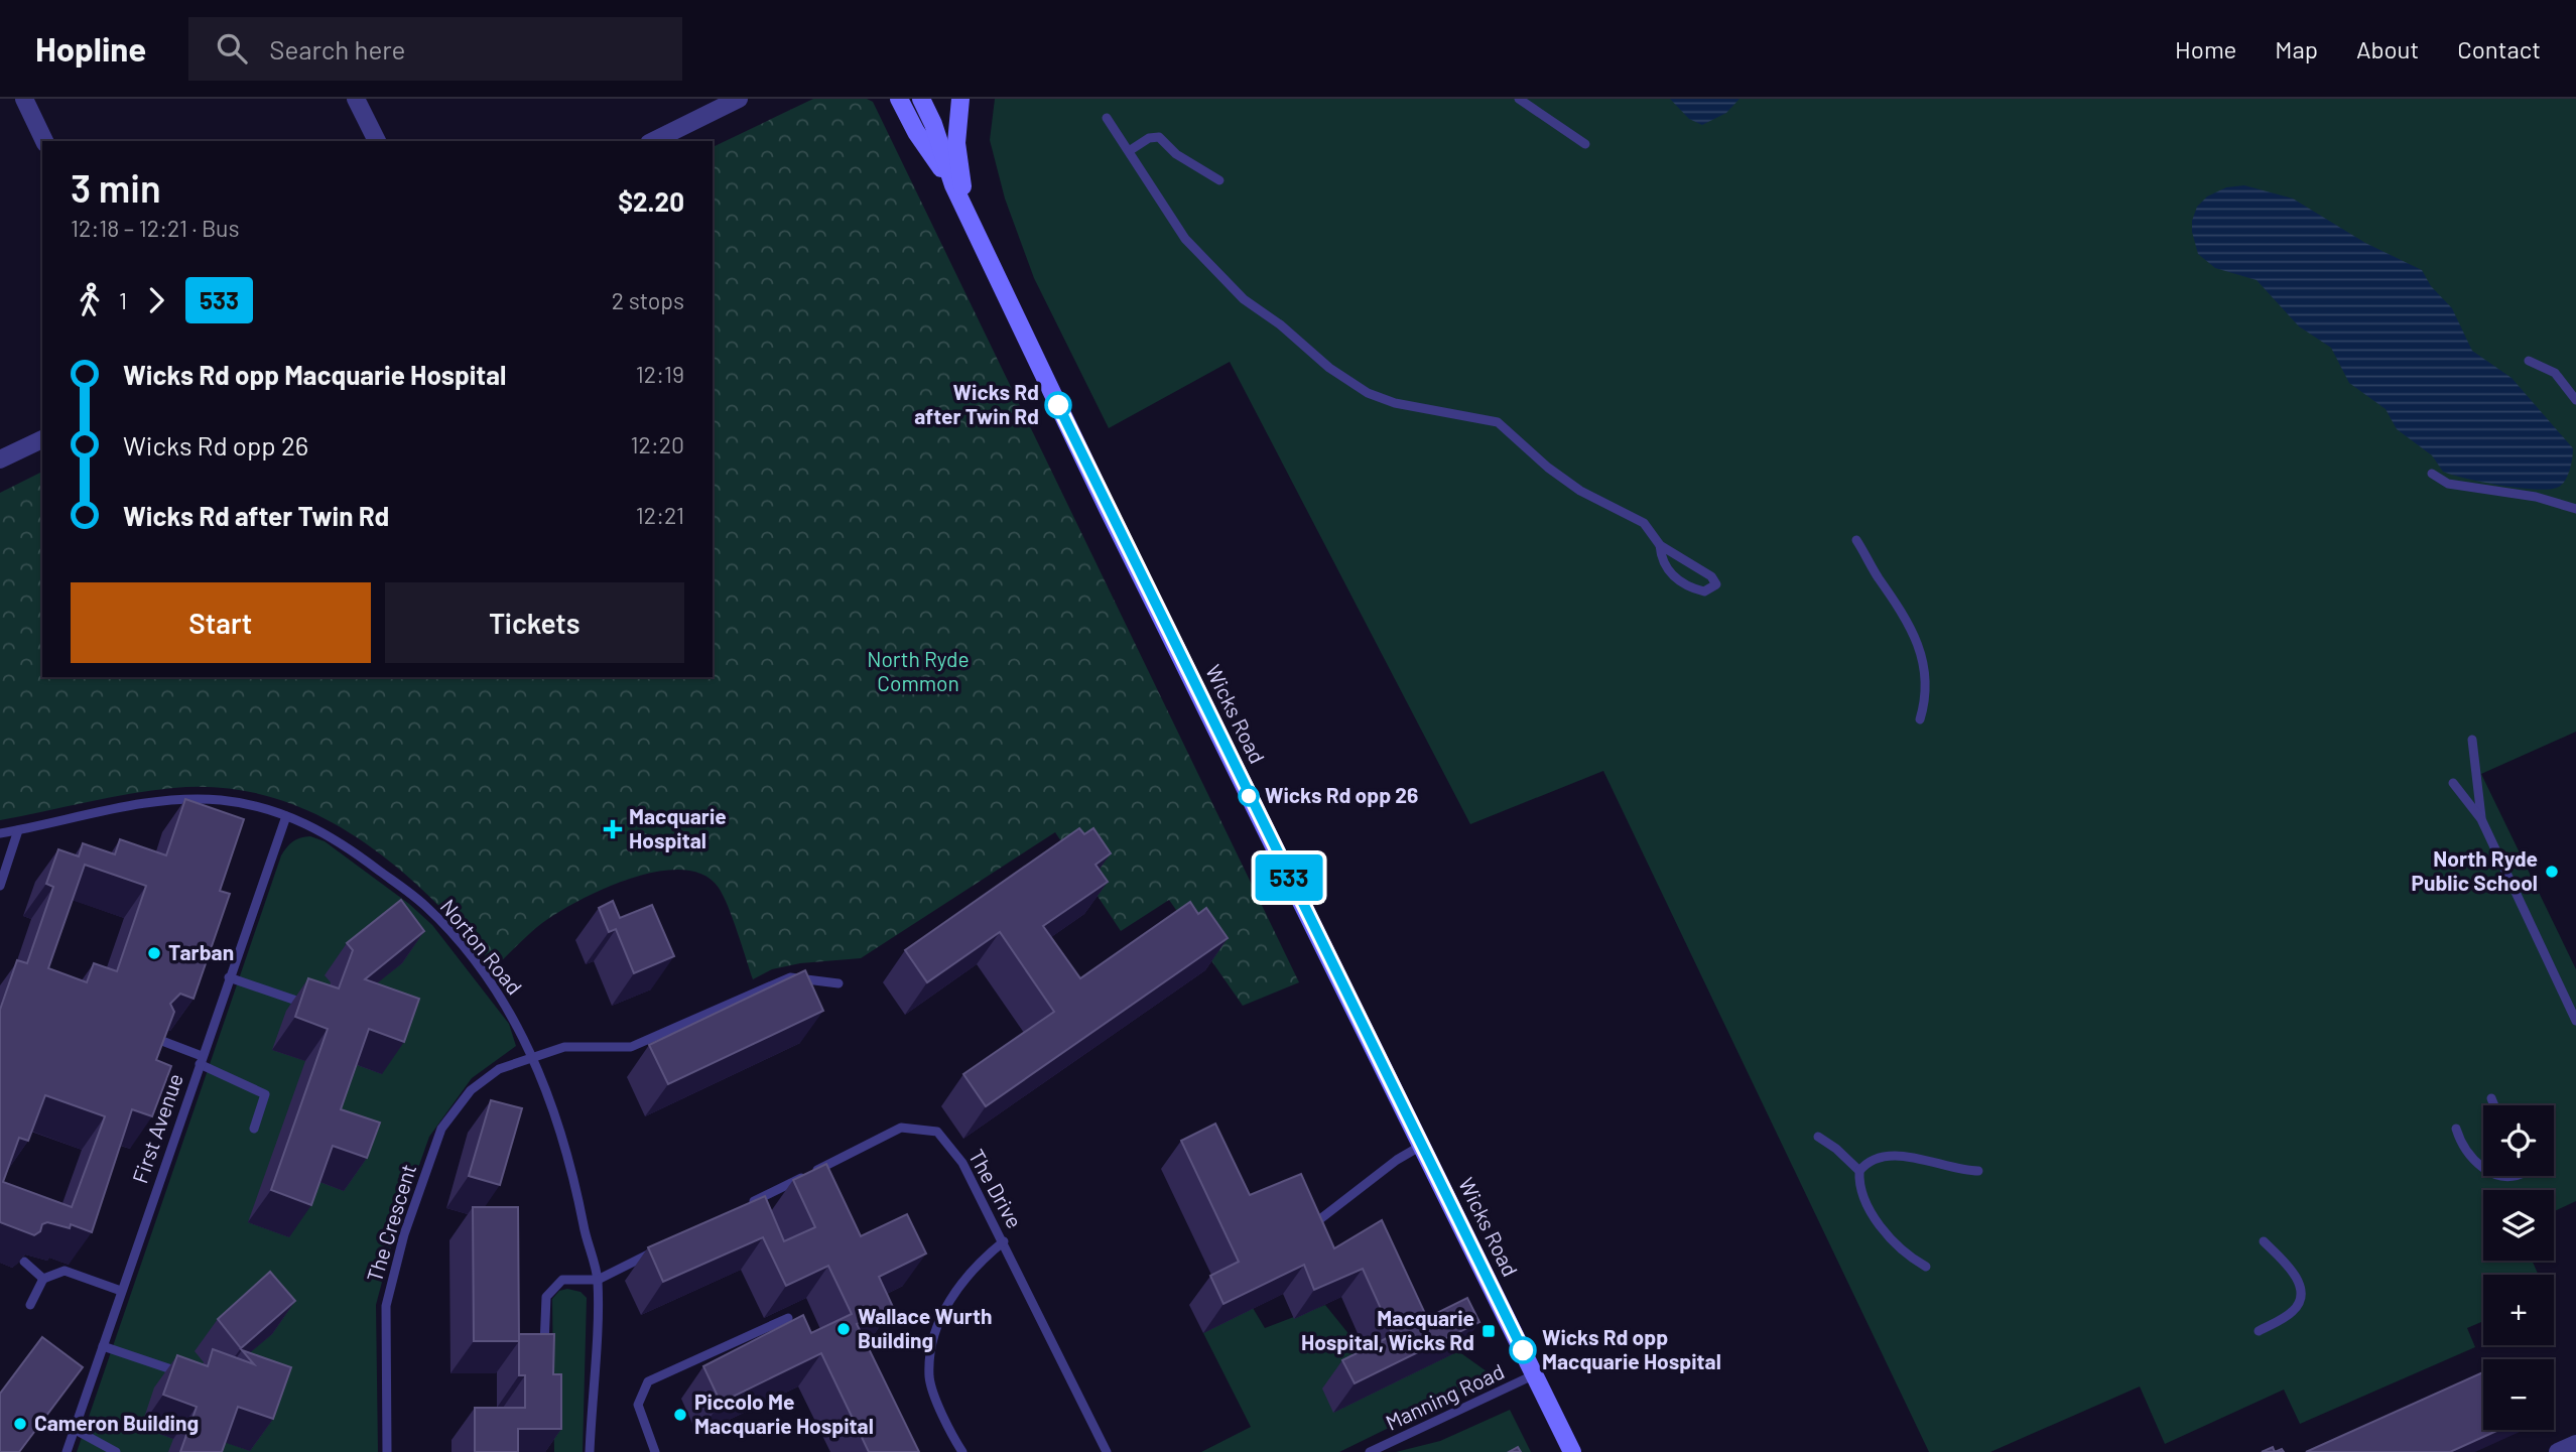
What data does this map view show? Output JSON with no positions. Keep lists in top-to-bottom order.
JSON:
{
  "streets": {
    "main road": ["Wicks Road"],
    "lane": [
      "Norton Road",
      "First Avenue",
      "The Drive",
      "The Crescent",
      "Manning Road"
    ]
  },
  "crossings": [
    ["Wicks Road", "Manning Road"],
    ["Norton Road", "First Avenue"],
    ["Norton Road", "The Crescent"]
  ],
  "parks": ["North Ryde Common"],
  "places": {
    "other": [
      "Wicks Rd after Twin Rd",
      "Wicks Rd opp 26",
      "North Ryde Public School",
      "Tarban",
      "Wallace Wurth Building",
      "Wicks Rd opp Macquarie Hospital",
      "Piccolo Me Macquarie Hospital",
      "Cameron Building"
    ],
    "health": ["Macquarie Hospital"],
    "transit": ["Macquarie Hospital, Wicks Rd"]
  },
  "lines": ["bus line 533"],
  "page": {
    "header": "Hopline",
    "search": "Search here",
    "nav": [
      "Home",
      "Map",
      "About",
      "Contact"
    ],
    "on_map": "533",
    "heading": ["3 min", "12:18 – 12:21 · Bus", "$2.20"],
    "legs": ["1", "533", "2 stops"],
    "list": [
      {
        "name": "Wicks Rd opp Macquarie Hospital",
        "value": "12:19"
      },
      {
        "name": "Wicks Rd opp 26",
        "value": "12:20"
      },
      {
        "name": "Wicks Rd after Twin Rd",
        "value": "12:21"
      }
    ],
    "buttons": ["Start", "Tickets"],
    "map_buttons": ["+", "−"]
  }
}
